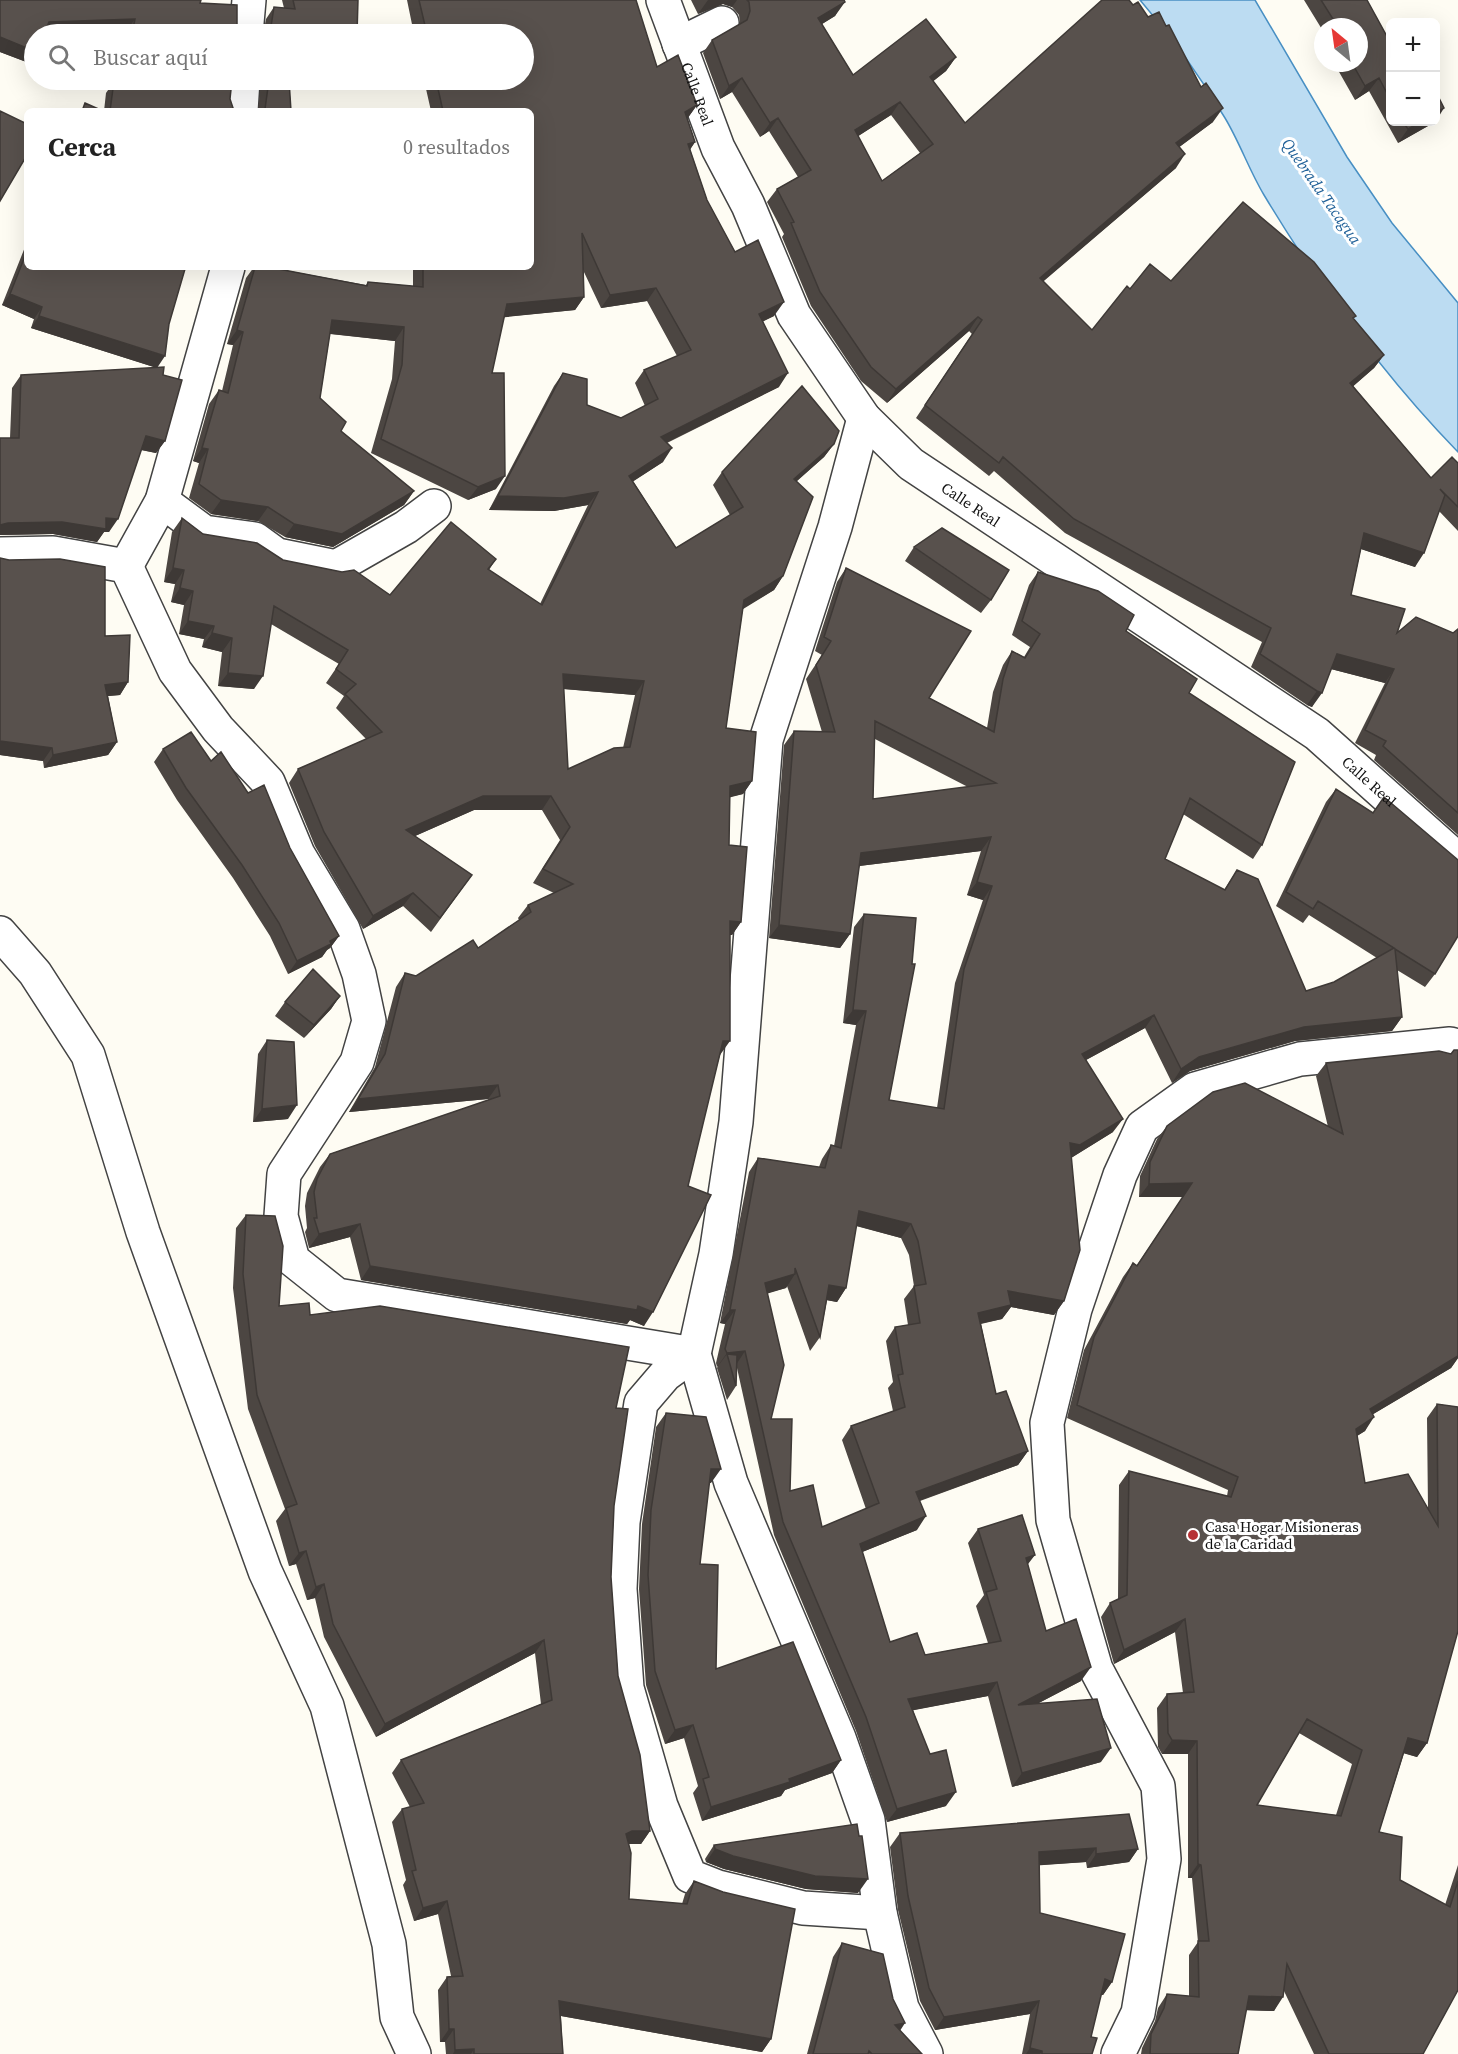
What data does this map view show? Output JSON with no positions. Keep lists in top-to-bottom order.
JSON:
{
  "streets": {
    "street": ["Calle Real"]
  },
  "water": ["Quebrada Tacagua"],
  "places": ["Casa Hogar Misioneras de la Caridad"],
  "north": "top left",
  "page": {
    "map_buttons": ["+", "−"],
    "search": "Buscar aquí",
    "heading": ["Cerca", "0 resultados"]
  }
}
